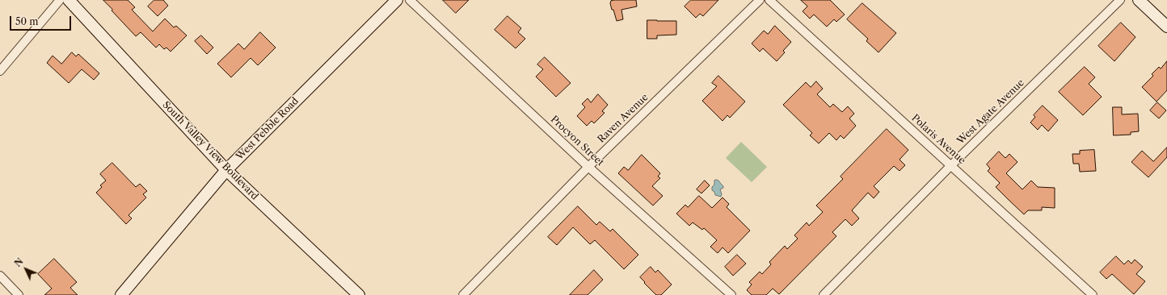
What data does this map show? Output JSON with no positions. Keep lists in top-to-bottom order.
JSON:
{
  "streets": {
    "street": [
      "West Agate Avenue",
      "Raven Avenue",
      "West Pebble Road",
      "Polaris Avenue",
      "Procyon Street",
      "South Valley View Boulevard"
    ]
  },
  "crossings": [
    ["West Agate Avenue", "Polaris Avenue"],
    ["Raven Avenue", "Procyon Street"],
    ["West Pebble Road", "South Valley View Boulevard"]
  ],
  "scale_bar": "50 m",
  "north": "top left"
}
